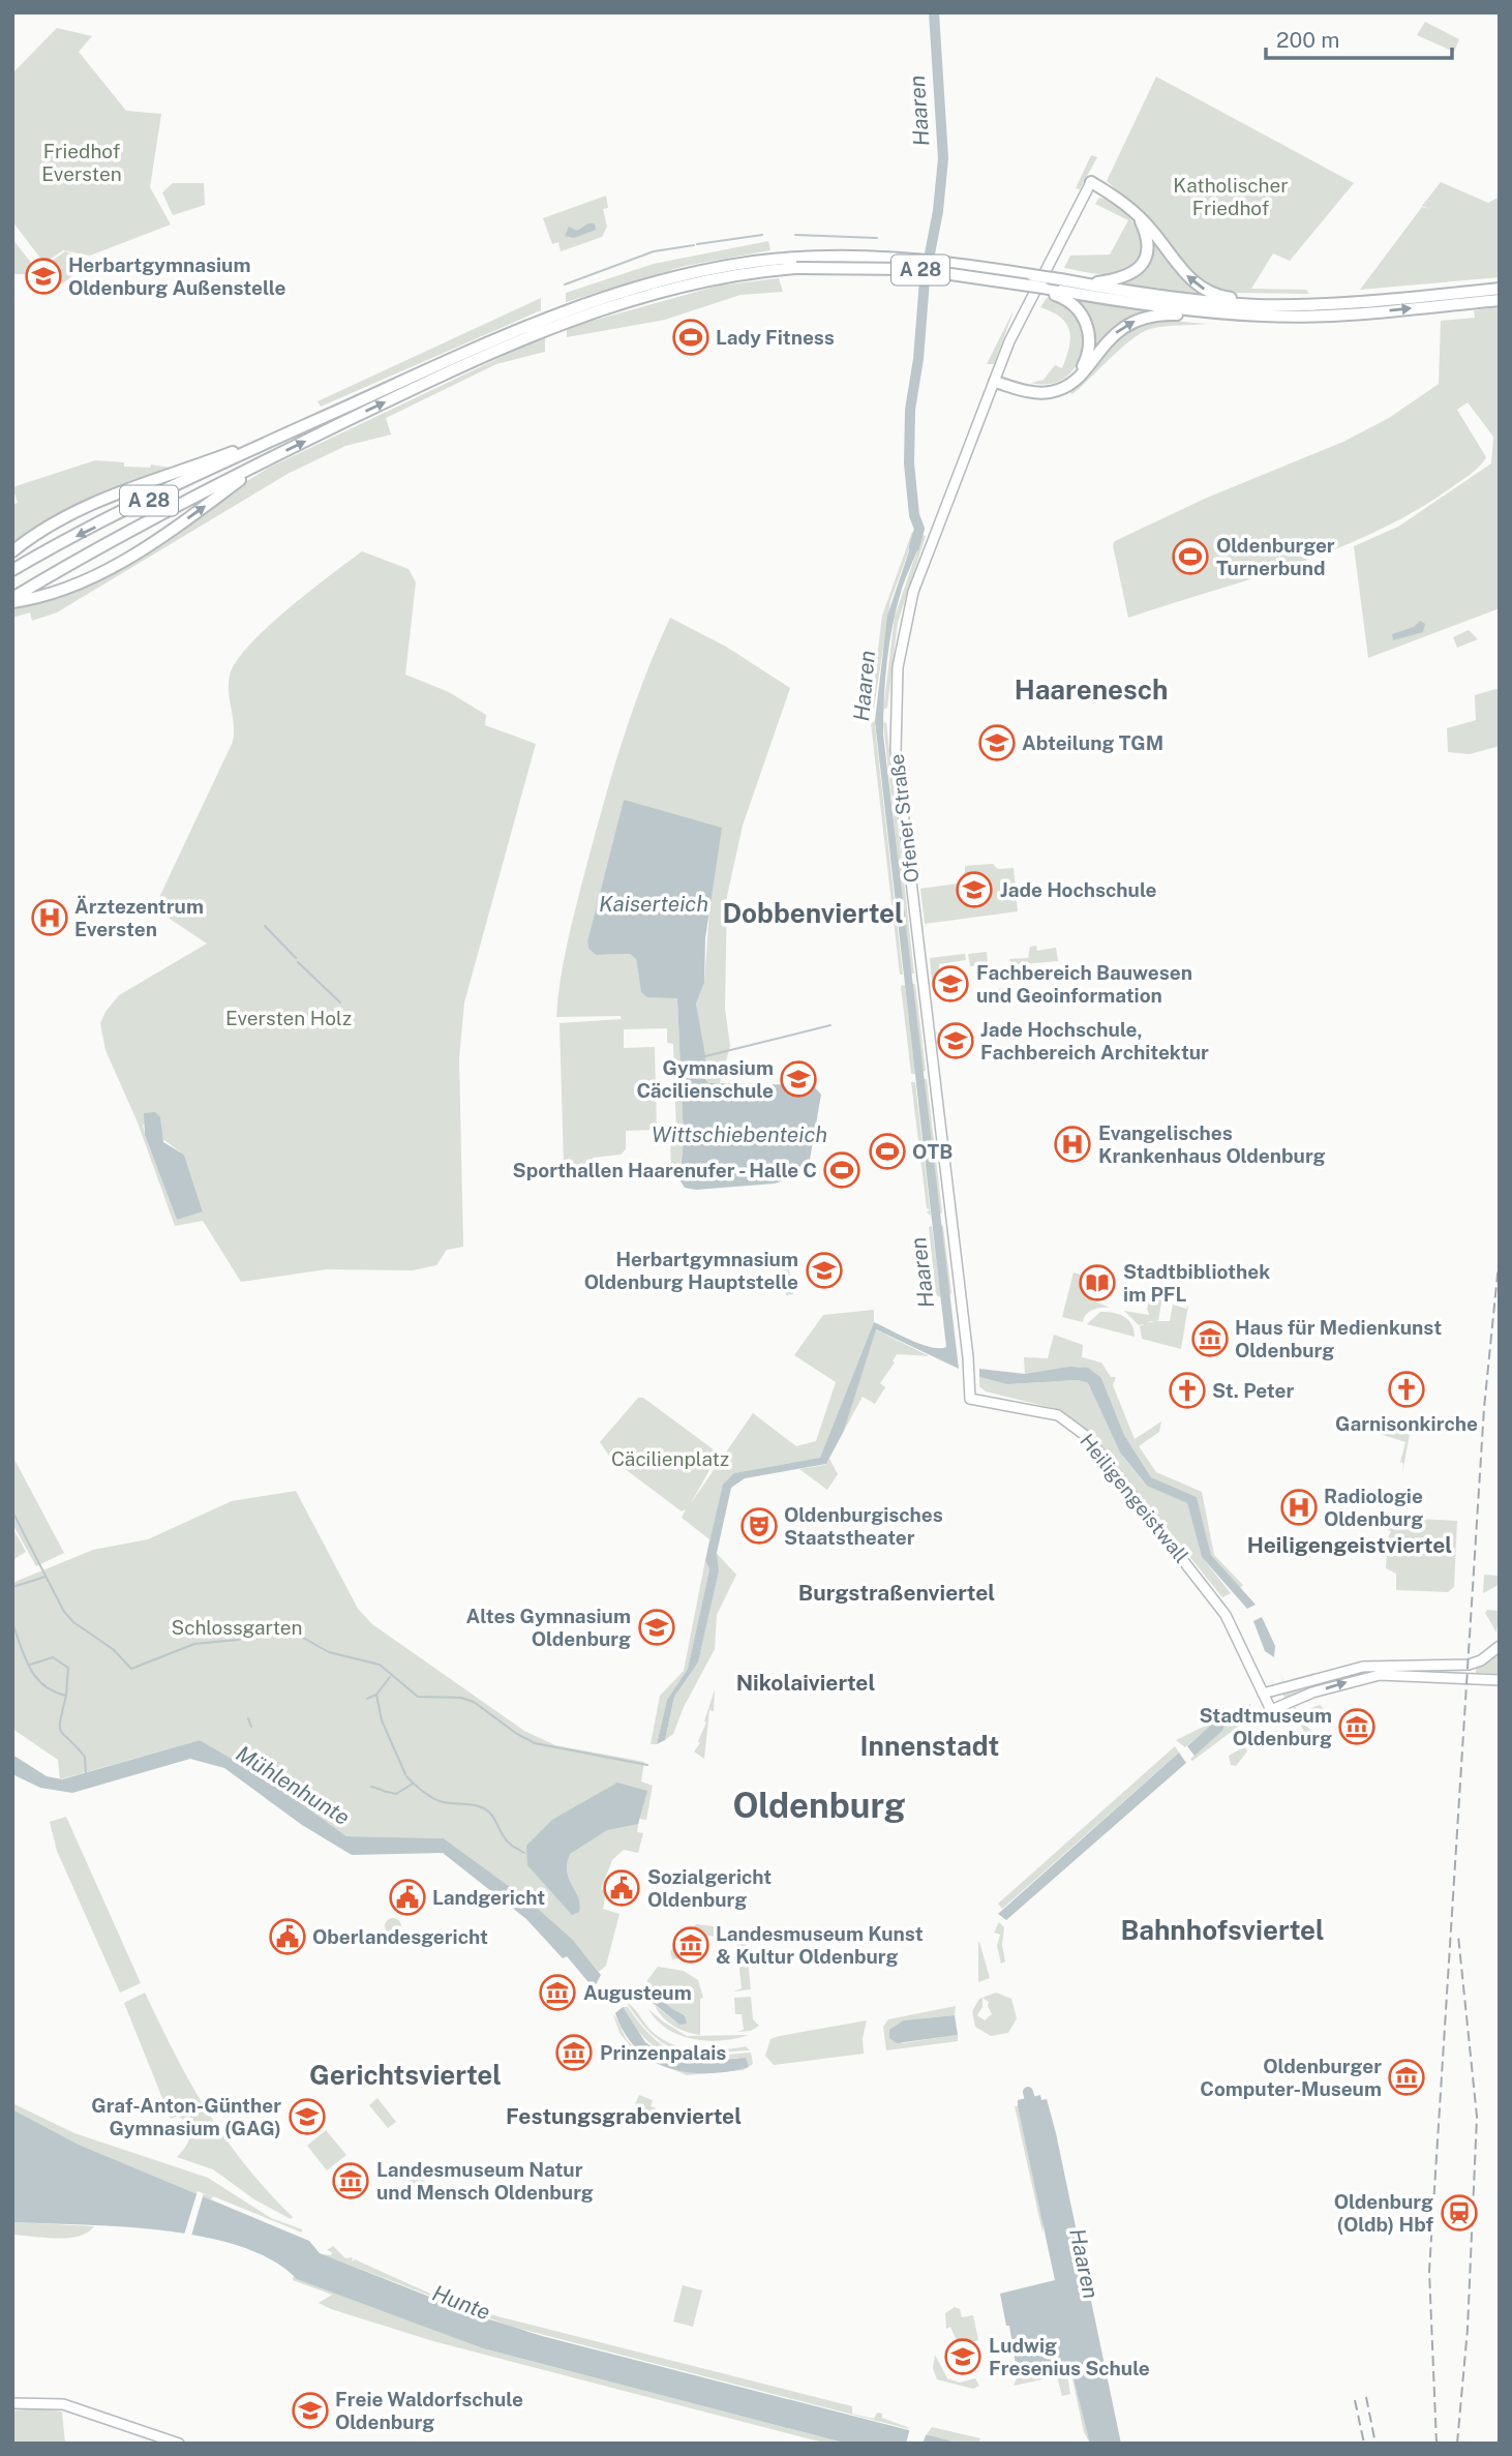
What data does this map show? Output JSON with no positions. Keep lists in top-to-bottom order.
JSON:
{
  "streets": {
    "highway": ["A 28"],
    "main road": ["Ofener Straße", "Heiligengeistwall"]
  },
  "crossings": [
    ["Ofener Straße", "Heiligengeistwall"]
  ],
  "districts": [
    "Haarenesch",
    "Dobbenviertel",
    "Heiligengeistviertel",
    "Burgstraßenviertel",
    "Nikolaiviertel",
    "Innenstadt",
    "Oldenburg",
    "Bahnhofsviertel",
    "Gerichtsviertel",
    "Festungsgrabenviertel"
  ],
  "water": [
    "Haaren",
    "Kaiserteich",
    "Wittschiebenteich",
    "Mühlenhunte",
    "Hunte"
  ],
  "parks": [
    "Friedhof Eversten",
    "Katholischer Friedhof",
    "Eversten Holz",
    "Cäcilienplatz",
    "Schlossgarten"
  ],
  "places": {
    "school or university": [
      "Herbartgymnasium Oldenburg Außenstelle",
      "Abteilung TGM",
      "Jade Hochschule",
      "Fachbereich Bauwesen und Geoinformation",
      "Jade Hochschule, Fachbereich Architektur",
      "Gymnasium Cäcilienschule",
      "Herbartgymnasium Oldenburg Hauptstelle",
      "Altes Gymnasium Oldenburg",
      "Graf-Anton-Günther Gymnasium (GAG)",
      "Ludwig Fresenius Schule",
      "Freie Waldorfschule Oldenburg"
    ],
    "sports": [
      "Lady Fitness",
      "Oldenburger Turnerbund",
      "OTB",
      "Sporthallen Haarenufer - Halle C"
    ],
    "hospital": ["Ärztezentrum Eversten", "Evangelisches Krankenhaus Oldenburg", "Radiologie Oldenburg"],
    "library": ["Stadtbibliothek im PFL"],
    "museum": [
      "Haus für Medienkunst Oldenburg",
      "Stadtmuseum Oldenburg",
      "Landesmuseum Kunst & Kultur Oldenburg",
      "Augusteum",
      "Prinzenpalais",
      "Oldenburger Computer-Museum",
      "Landesmuseum Natur und Mensch Oldenburg"
    ],
    "church": ["Garnisonkirche", "St. Peter"],
    "theatre": ["Oldenburgisches Staatstheater"],
    "public building": ["Sozialgericht Oldenburg", "Landgericht", "Oberlandesgericht"],
    "station": ["Oldenburg (Oldb) Hbf"]
  },
  "scale_bar": "200 m"
}
